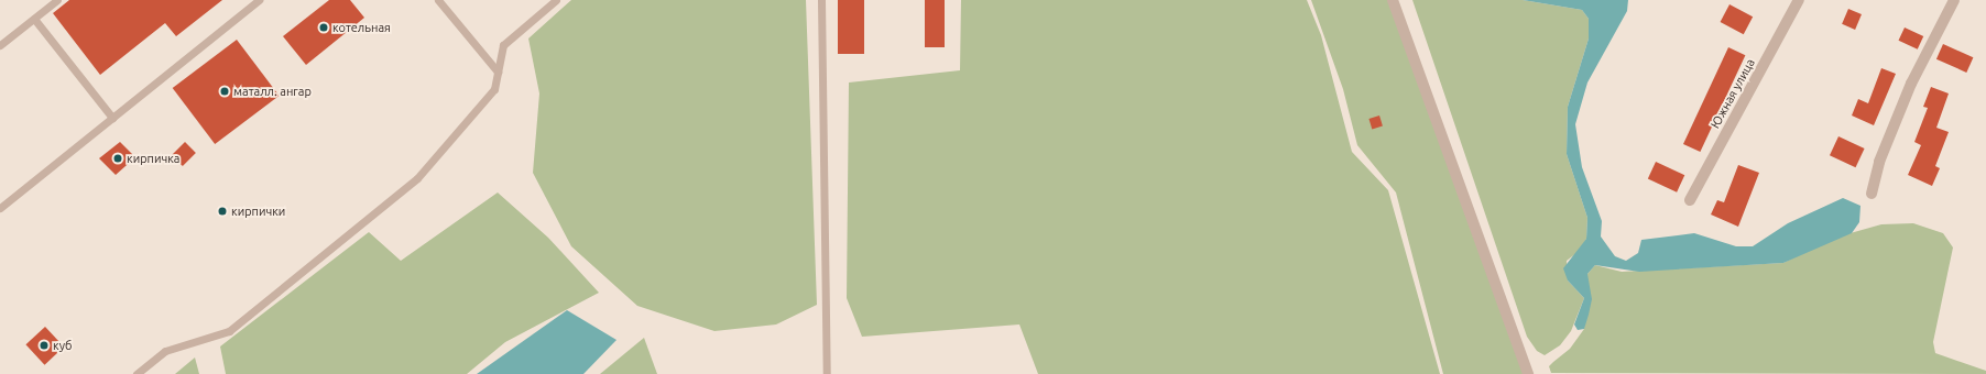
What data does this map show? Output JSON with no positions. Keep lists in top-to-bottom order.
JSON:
{
  "streets": {
    "street": ["Южная улица"]
  },
  "places": [
    "котельная",
    "маталл. ангар",
    "кирпичка",
    "кирпички",
    "куб"
  ]
}
